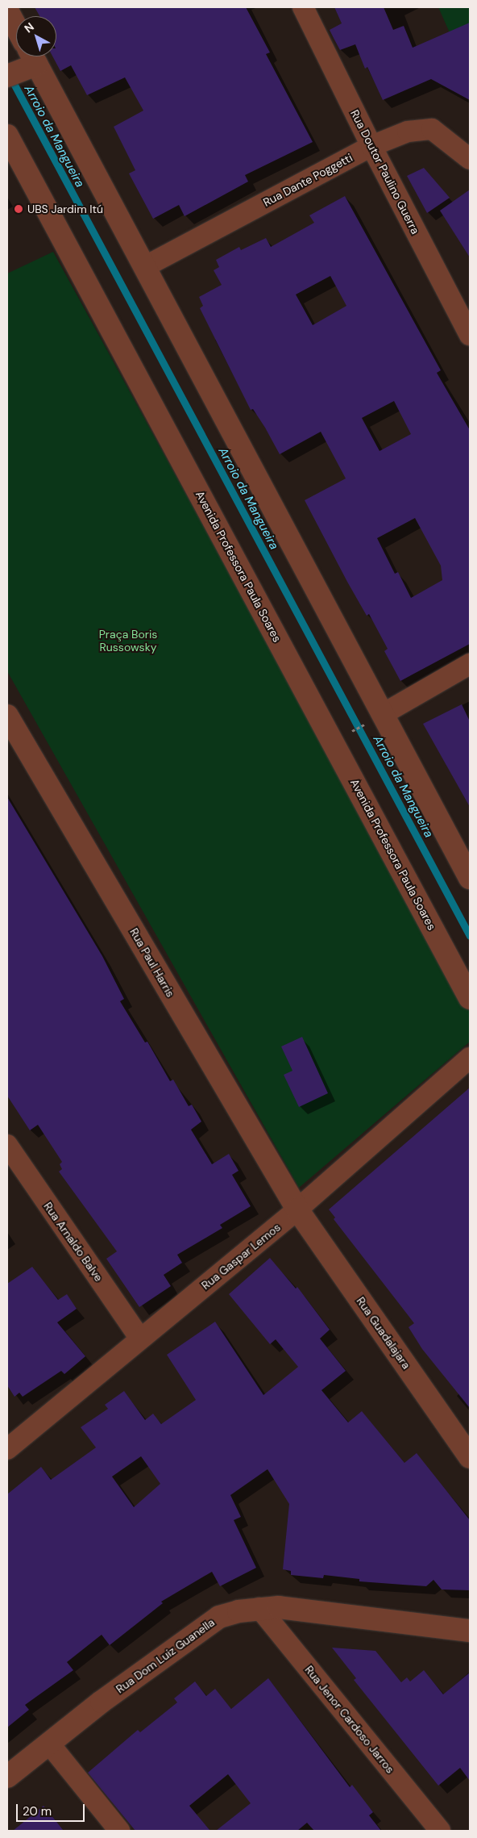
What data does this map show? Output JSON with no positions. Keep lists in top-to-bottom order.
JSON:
{
  "streets": {
    "street": [
      "Rua Doutor Paulino Guerra",
      "Rua Dante Poggetti",
      "Avenida Professora Paula Soares",
      "Rua Paul Harris",
      "Rua Arnaldo Balve",
      "Rua Gaspar Lemos",
      "Rua Guadalajara",
      "Rua Dom Luiz Guanella",
      "Rua Jenor Cardoso Jarros"
    ]
  },
  "crossings": [
    ["Rua Doutor Paulino Guerra", "Rua Dante Poggetti"],
    ["Rua Paul Harris", "Rua Gaspar Lemos"],
    ["Rua Paul Harris", "Rua Guadalajara"],
    ["Rua Arnaldo Balve", "Rua Gaspar Lemos"],
    ["Rua Gaspar Lemos", "Rua Guadalajara"],
    ["Rua Dom Luiz Guanella", "Rua Jenor Cardoso Jarros"]
  ],
  "water": ["Arroio da Mangueira"],
  "parks": ["Praça Boris Russowsky"],
  "places": ["UBS Jardim Itú"],
  "scale_bar": "20 m",
  "north": "top left"
}
